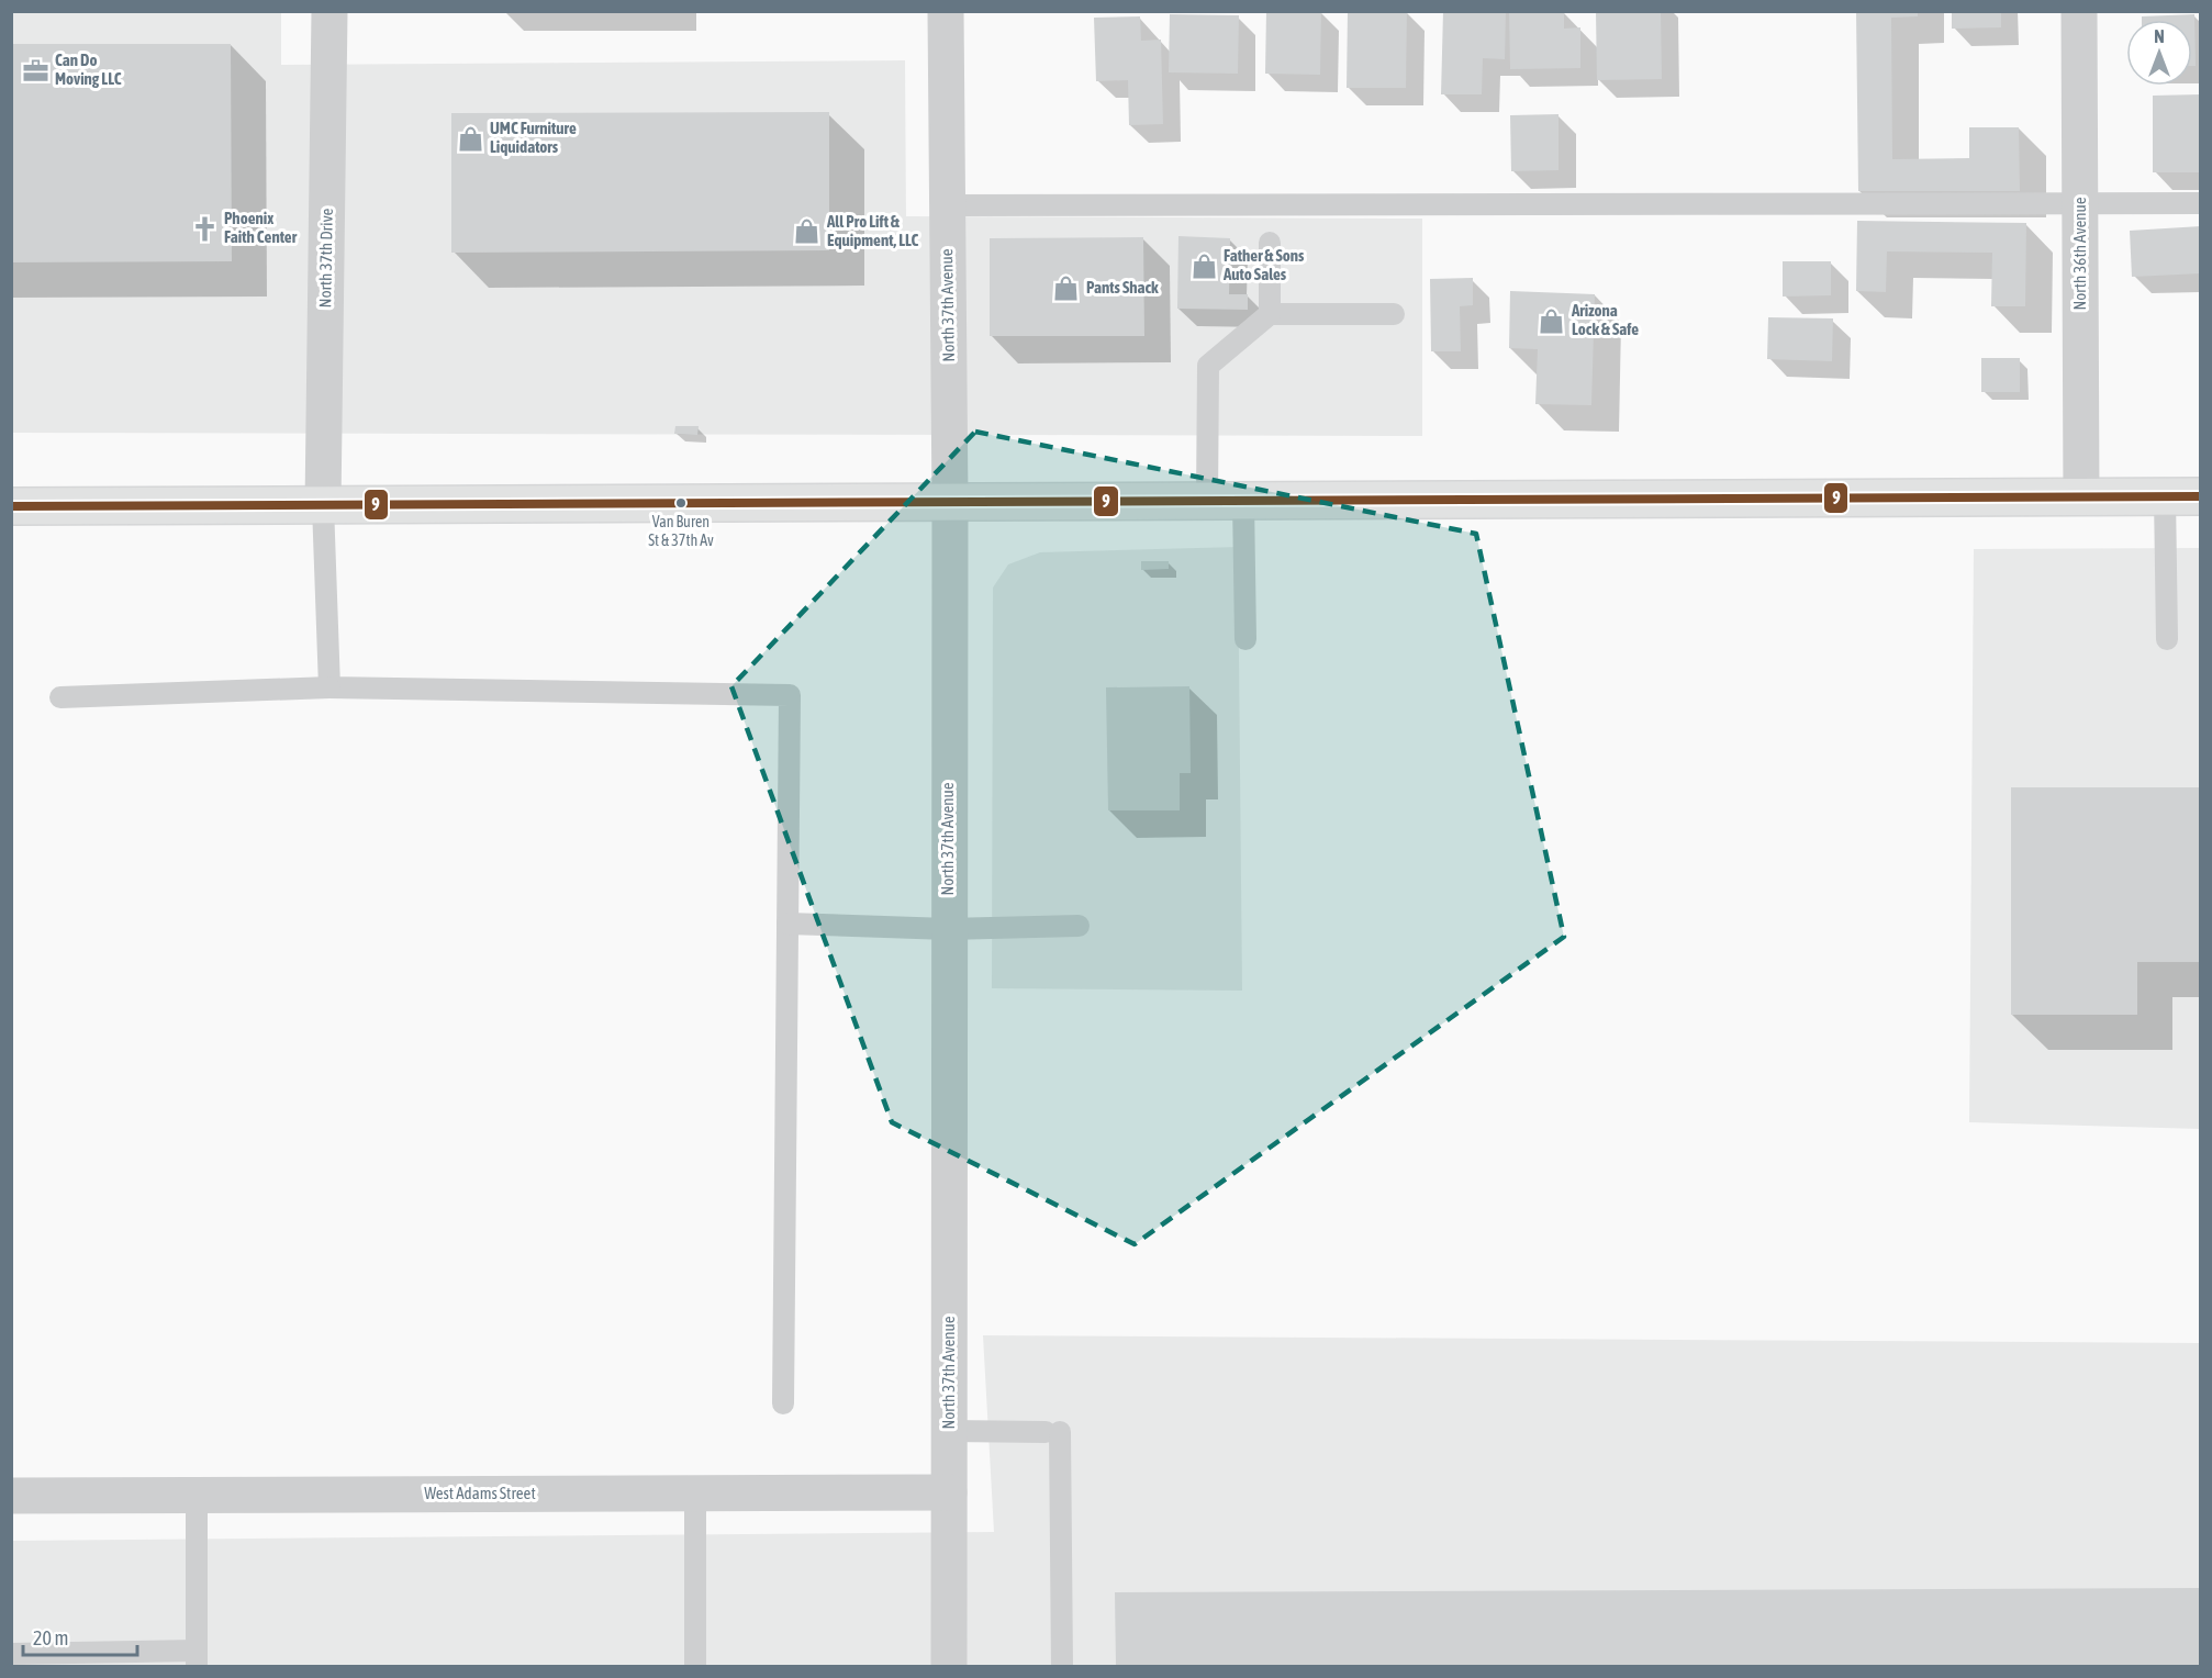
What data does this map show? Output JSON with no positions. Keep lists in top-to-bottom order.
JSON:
{
  "streets": {
    "street": [
      "North 36th Avenue",
      "North 37th Drive",
      "North 37th Avenue",
      "West Adams Street"
    ]
  },
  "crossings": [
    ["North 37th Avenue", "West Adams Street"]
  ],
  "places": {
    "office": ["Can Do Moving LLC"],
    "shop": [
      "UMC Furniture Liquidators",
      "All Pro Lift & Equipment, LLC",
      "Father & Sons Auto Sales",
      "Pants Shack",
      "Arizona Lock & Safe"
    ],
    "church": ["Phoenix Faith Center"],
    "other": ["Van Buren St & 37th Av"]
  },
  "lines": ["transit line 9"],
  "scale_bar": "20 m",
  "north": "top"
}
